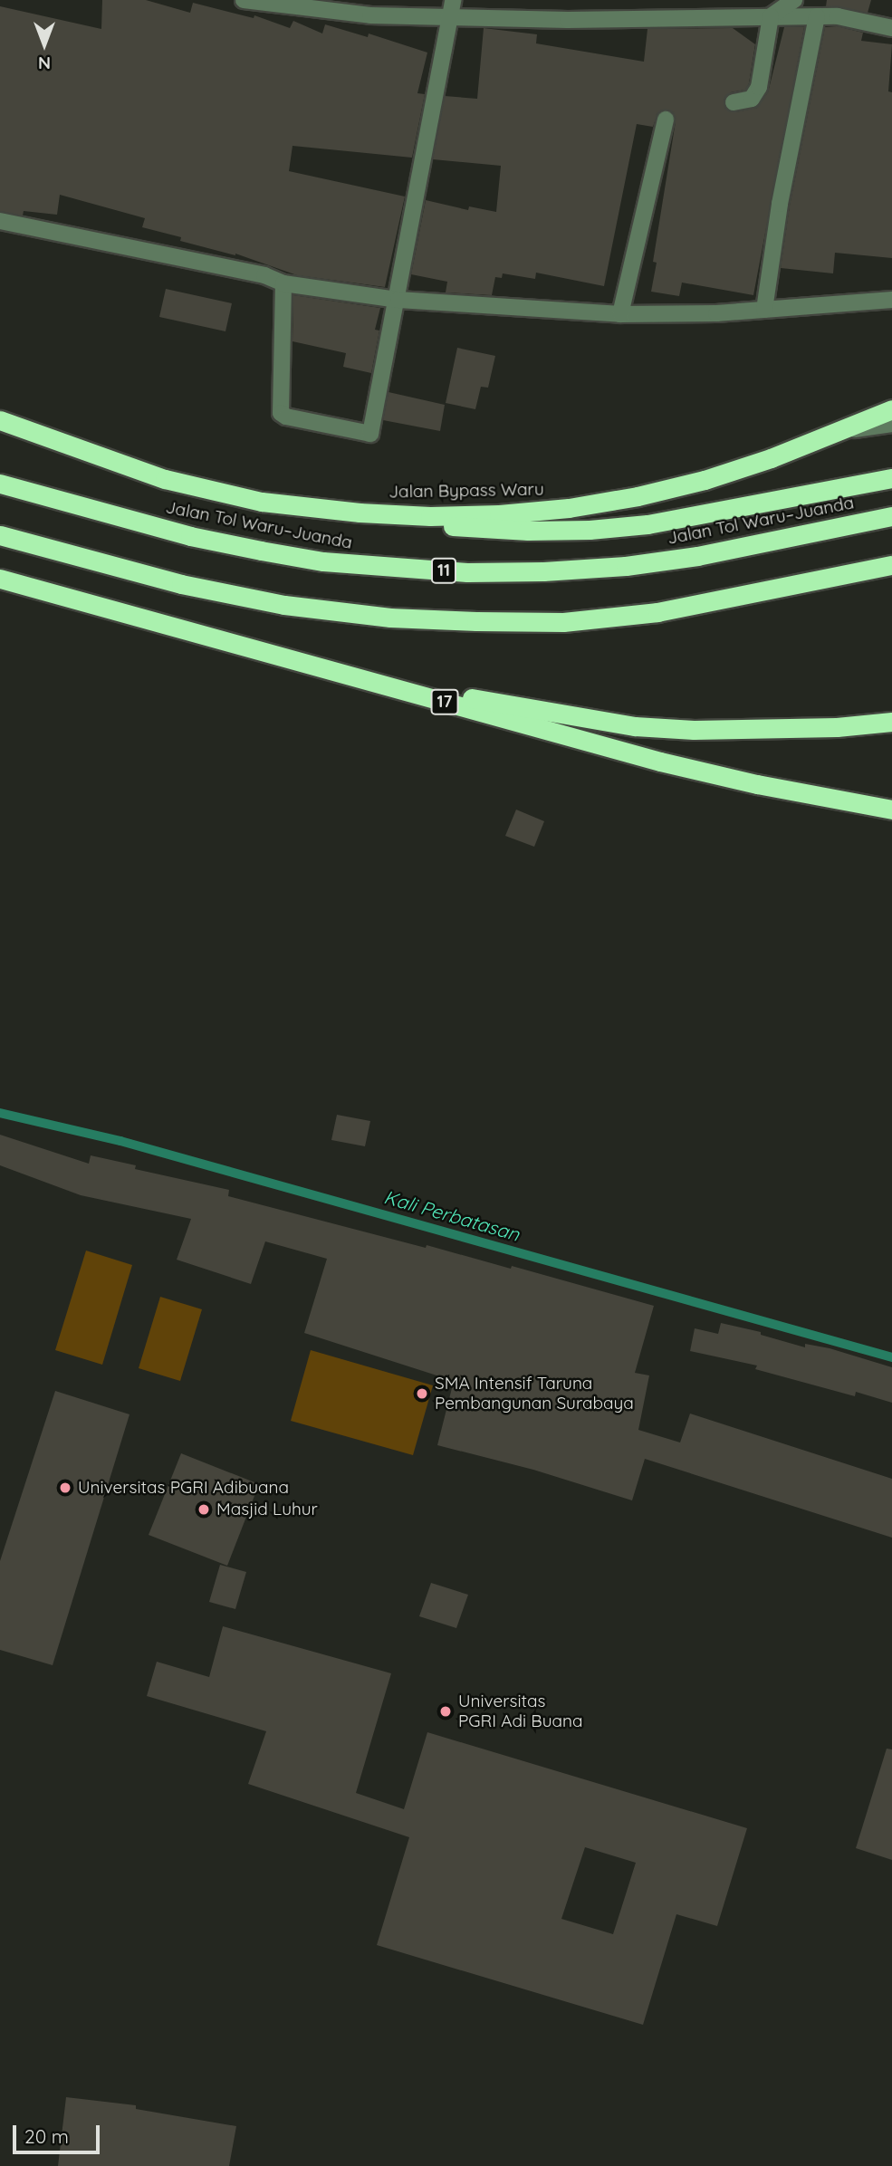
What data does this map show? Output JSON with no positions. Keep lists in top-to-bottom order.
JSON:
{
  "streets": {
    "highway": [
      "Jalan Bypass Waru",
      "Jalan Tol Waru–Juanda",
      "11",
      "17"
    ]
  },
  "water": ["Kali Perbatasan"],
  "places": [
    "SMA Intensif Taruna Pembangunan Surabaya",
    "Universitas PGRI Adibuana",
    "Masjid Luhur",
    "Universitas PGRI Adi Buana"
  ],
  "scale_bar": "20 m",
  "north": "bottom"
}
